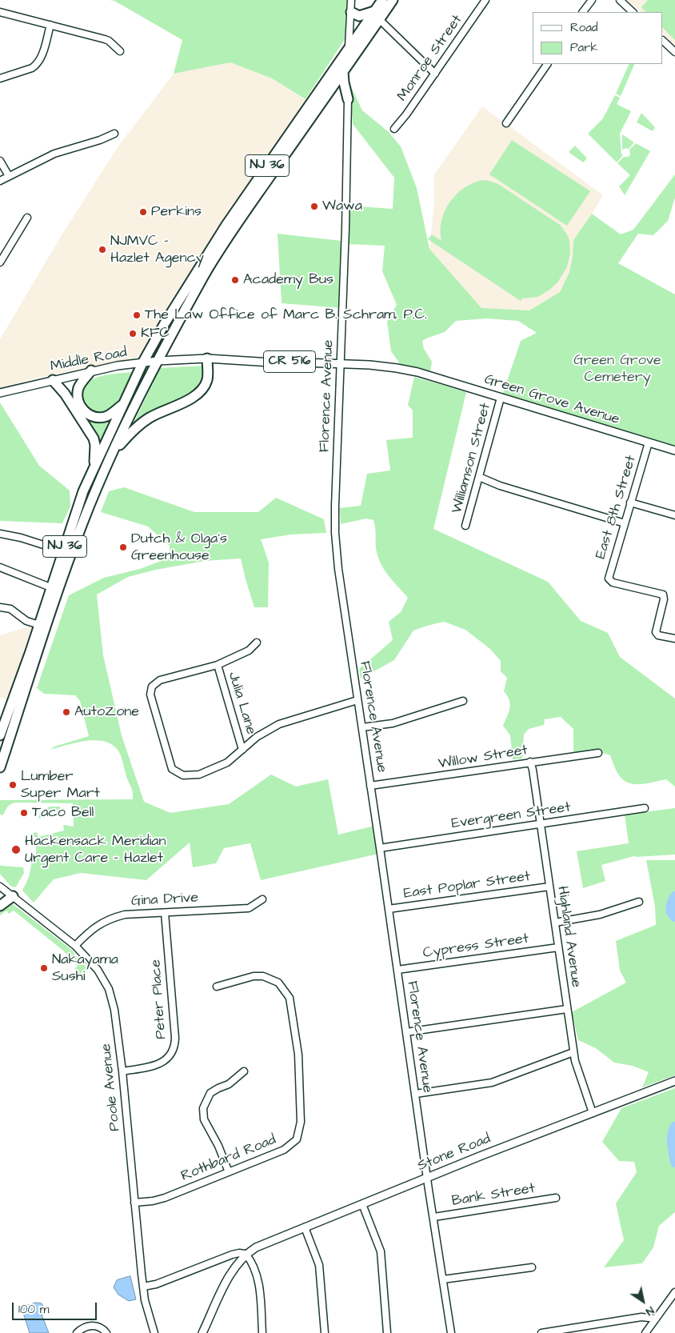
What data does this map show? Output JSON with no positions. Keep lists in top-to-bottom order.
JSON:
{
  "streets": {
    "highway": ["NJ 36"],
    "main road": [
      "Middle Road",
      "CR 516",
      "Green Grove Avenue",
      "Stone Road"
    ],
    "street": [
      "Monroe Street",
      "Florence Avenue",
      "Williamson Street",
      "East 8th Street",
      "Julia Lane",
      "Willow Street",
      "Evergreen Street",
      "East Poplar Street",
      "Gina Drive",
      "Highland Avenue",
      "Cypress Street",
      "Peter Place",
      "Poole Avenue",
      "Rothbard Road",
      "Bank Street"
    ]
  },
  "crossings": [
    ["NJ 36", "Middle Road"],
    ["Middle Road", "Florence Avenue"],
    ["Middle Road", "Green Grove Avenue"],
    ["Florence Avenue", "Willow Street"],
    ["Florence Avenue", "Evergreen Street"],
    ["Florence Avenue", "East Poplar Street"],
    ["Florence Avenue", "Cypress Street"],
    ["Florence Avenue", "Stone Road"],
    ["Florence Avenue", "Bank Street"],
    ["Green Grove Avenue", "Williamson Street"],
    ["Green Grove Avenue", "East 8th Street"],
    ["Willow Street", "Highland Avenue"],
    ["Evergreen Street", "Highland Avenue"],
    ["East Poplar Street", "Highland Avenue"],
    ["Gina Drive", "Peter Place"],
    ["Gina Drive", "Poole Avenue"],
    ["Highland Avenue", "Cypress Street"],
    ["Highland Avenue", "Stone Road"],
    ["Peter Place", "Poole Avenue"],
    ["Poole Avenue", "Stone Road"],
    ["Poole Avenue", "Rothbard Road"]
  ],
  "parks": ["Green Grove Cemetery"],
  "places": [
    "Wawa",
    "Perkins",
    "NJMVC - Hazlet Agency",
    "Academy Bus",
    "The Law Office of Marc B. Schram, P.C.",
    "KFC",
    "Dutch & Olga's Greenhouse",
    "AutoZone",
    "Lumber Super Mart",
    "Taco Bell",
    "Hackensack Meridian Urgent Care - Hazlet",
    "Nakayama Sushi"
  ],
  "legend": ["Road", "Park"],
  "scale_bar": "100 m",
  "north": "bottom right"
}
